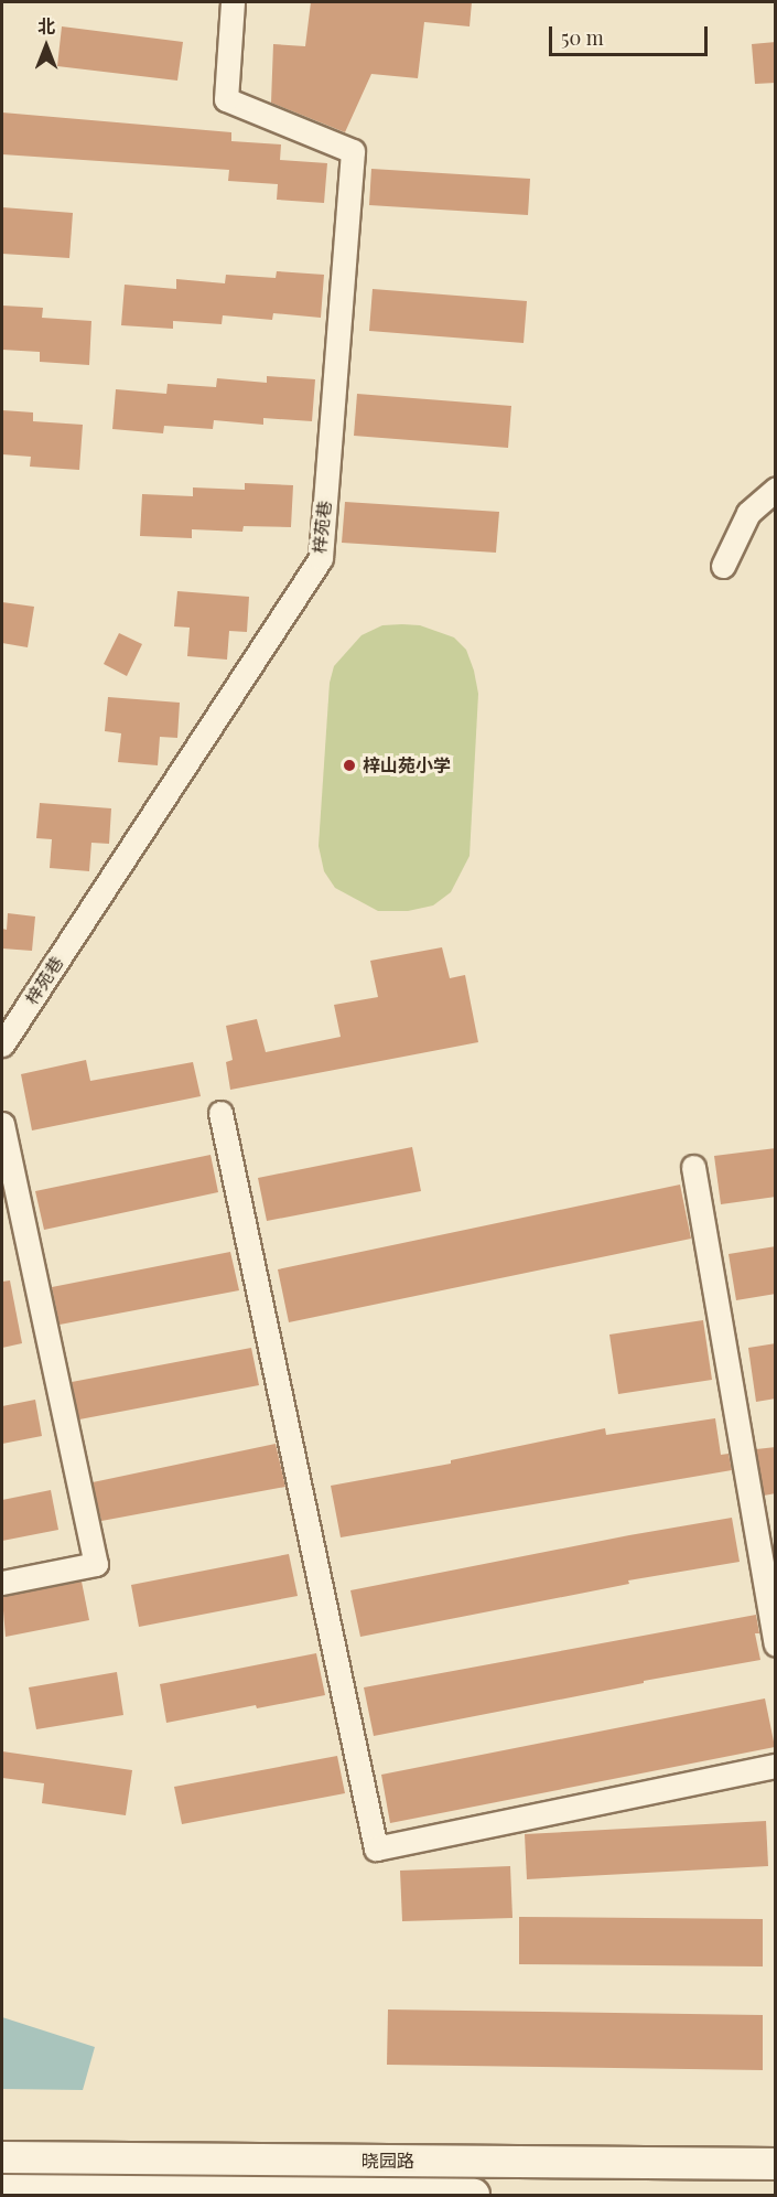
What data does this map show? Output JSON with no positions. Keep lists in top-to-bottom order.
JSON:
{
  "streets": {
    "street": ["梓苑巷", "晓园路"]
  },
  "places": ["梓山苑小学"],
  "scale_bar": "50 m",
  "north": "top"
}
